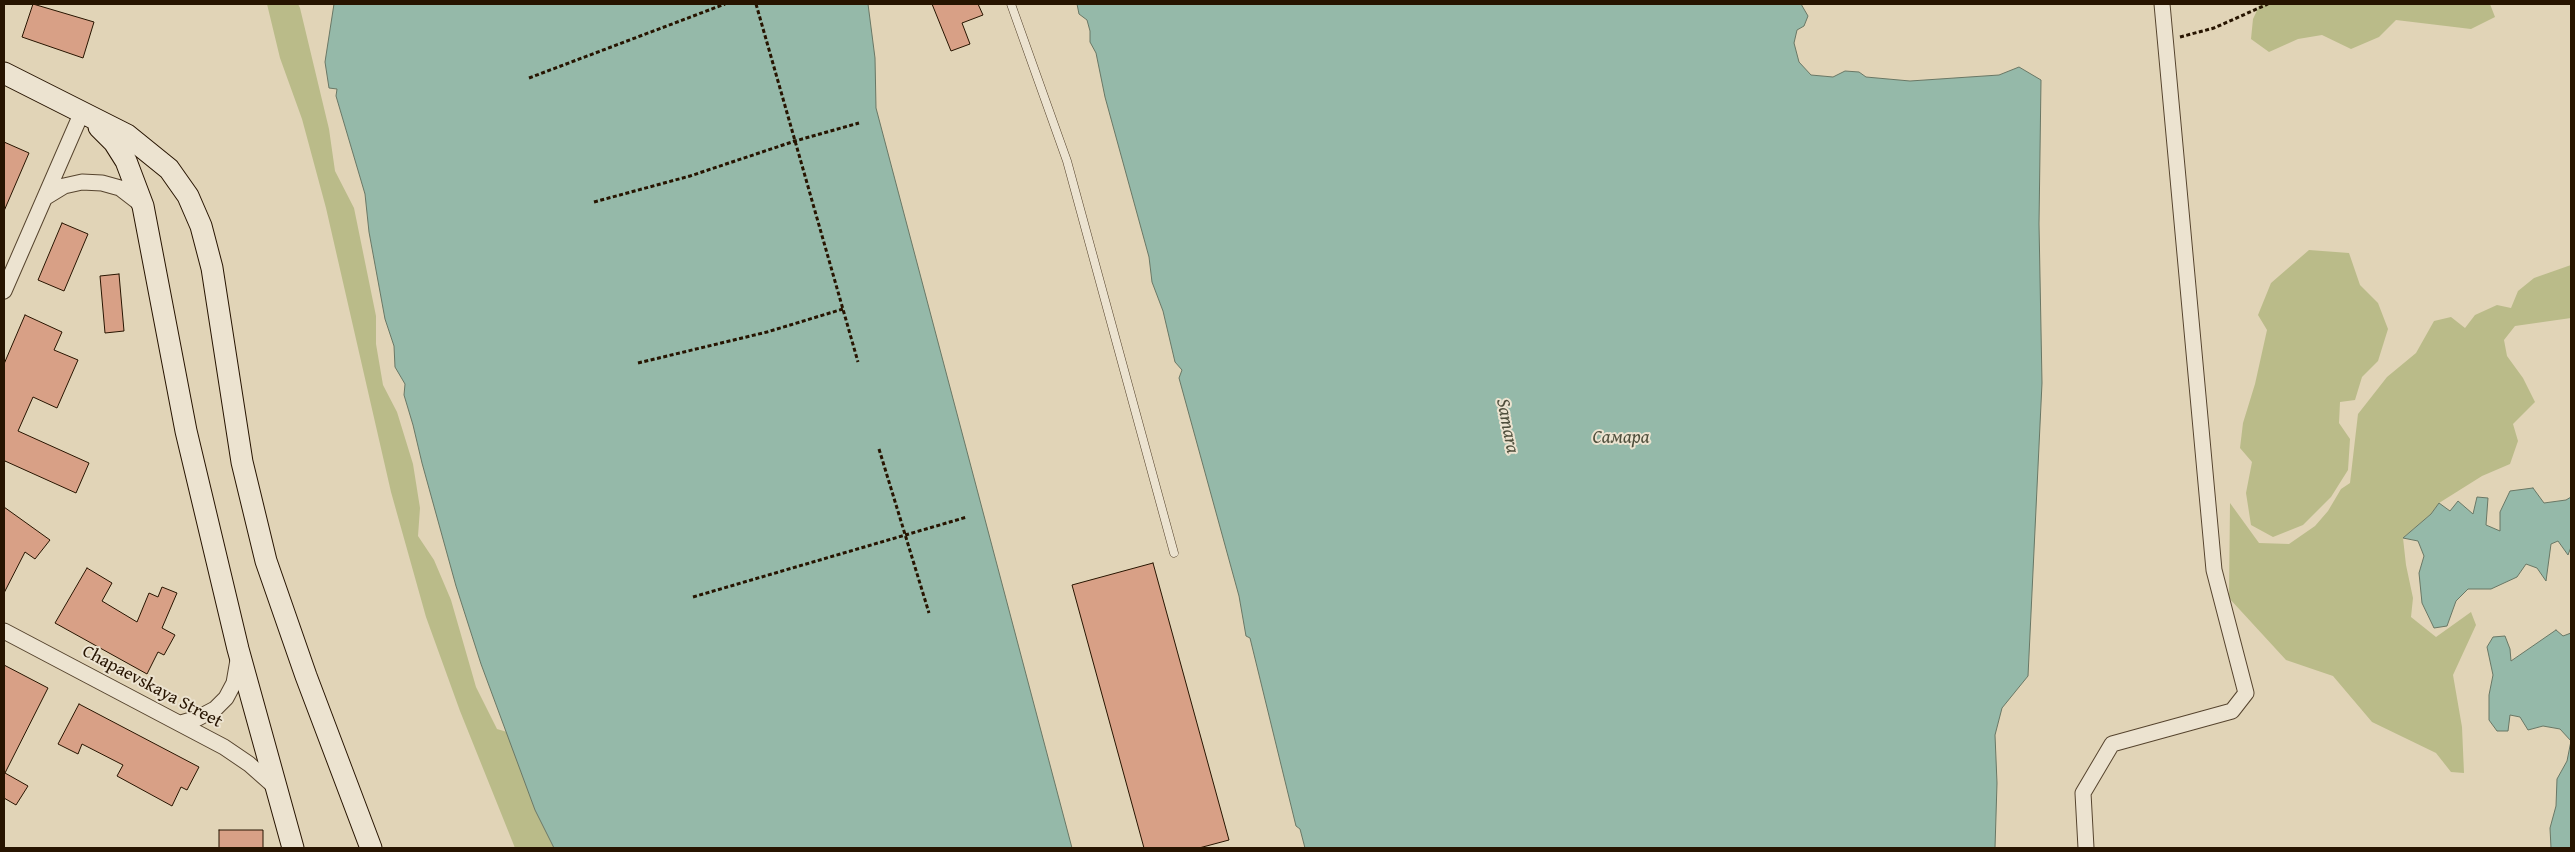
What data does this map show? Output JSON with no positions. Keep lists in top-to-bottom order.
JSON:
{
  "streets": {
    "street": ["Chapaevskaya Street"]
  },
  "water": ["Samara", "Самара"]
}
